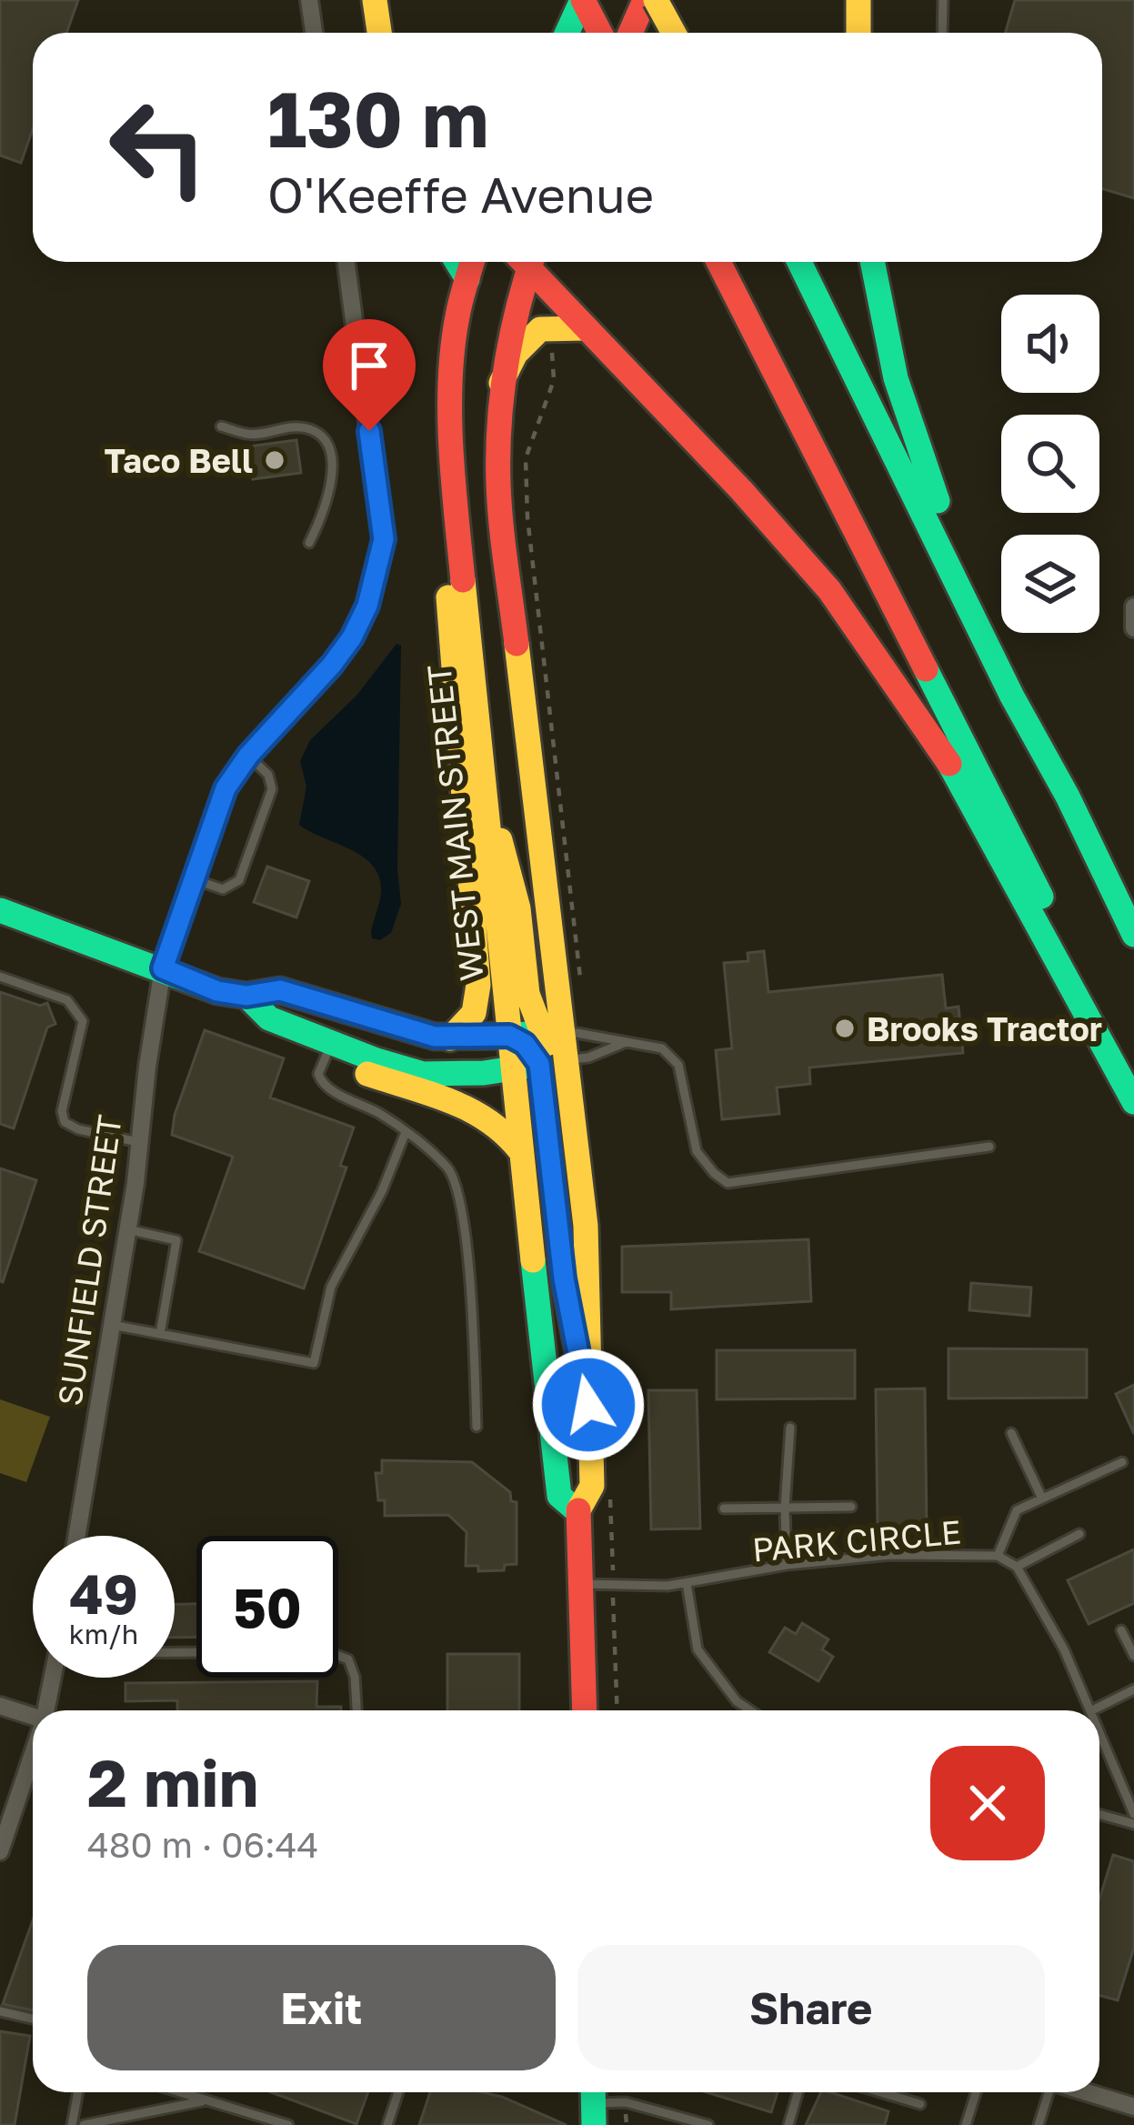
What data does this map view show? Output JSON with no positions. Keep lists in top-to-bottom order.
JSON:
{
  "streets": {
    "main road": ["WEST MAIN STREET"],
    "street": ["SUNFIELD STREET"],
    "lane": ["PARK CIRCLE"]
  },
  "crossings": [
    ["WEST MAIN STREET", "PARK CIRCLE"]
  ],
  "places": ["Taco Bell", "Brooks Tractor"],
  "page": {
    "turn": ["130 m", "O'Keeffe Avenue"],
    "speed": "49 km/h",
    "limit": "50",
    "heading": ["2 min", "480 m · 06:44"],
    "buttons": ["Exit", "Share"]
  }
}
